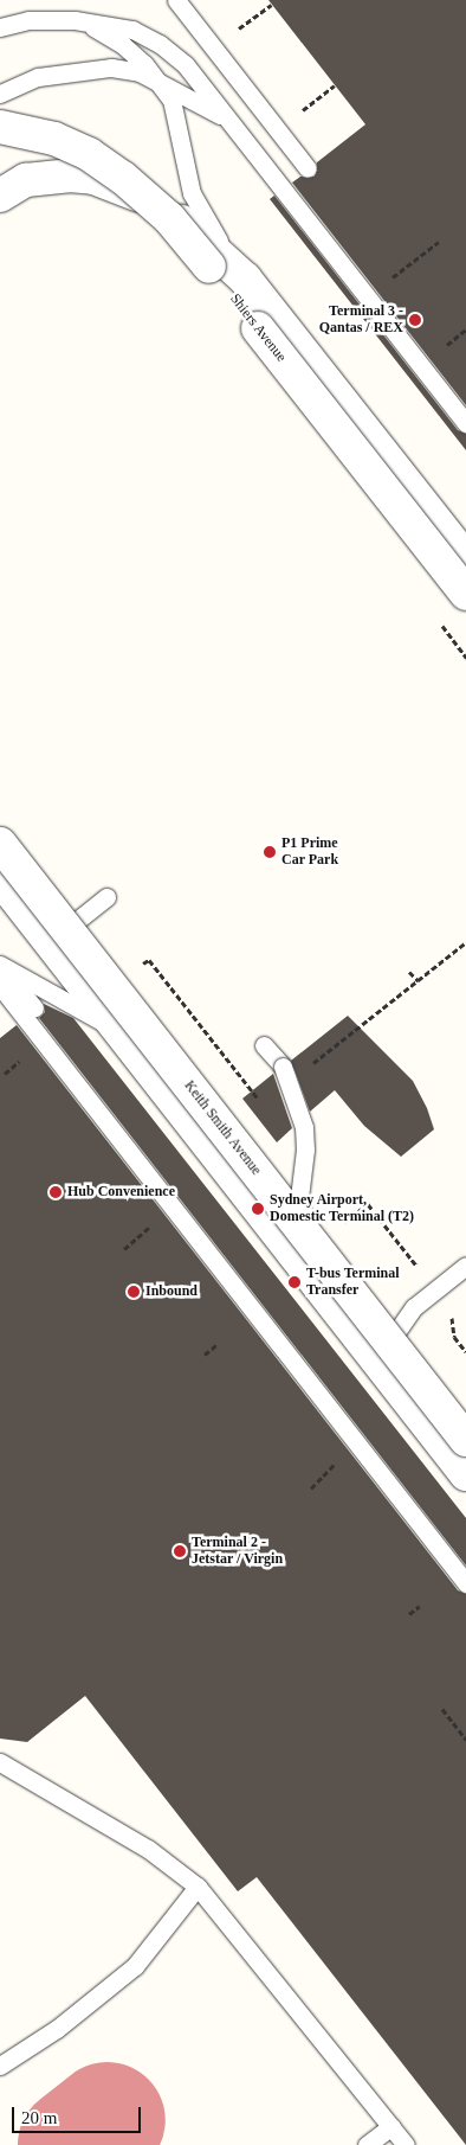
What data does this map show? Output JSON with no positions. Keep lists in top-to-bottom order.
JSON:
{
  "streets": {
    "street": ["Shiers Avenue", "Keith Smith Avenue"]
  },
  "places": [
    "Terminal 3 - Qantas / REX",
    "P1 Prime Car Park",
    "Hub Convenience",
    "Sydney Airport, Domestic Terminal (T2)",
    "T-bus Terminal Transfer",
    "Inbound",
    "Terminal 2 - Jetstar / Virgin"
  ],
  "scale_bar": "20 m"
}
